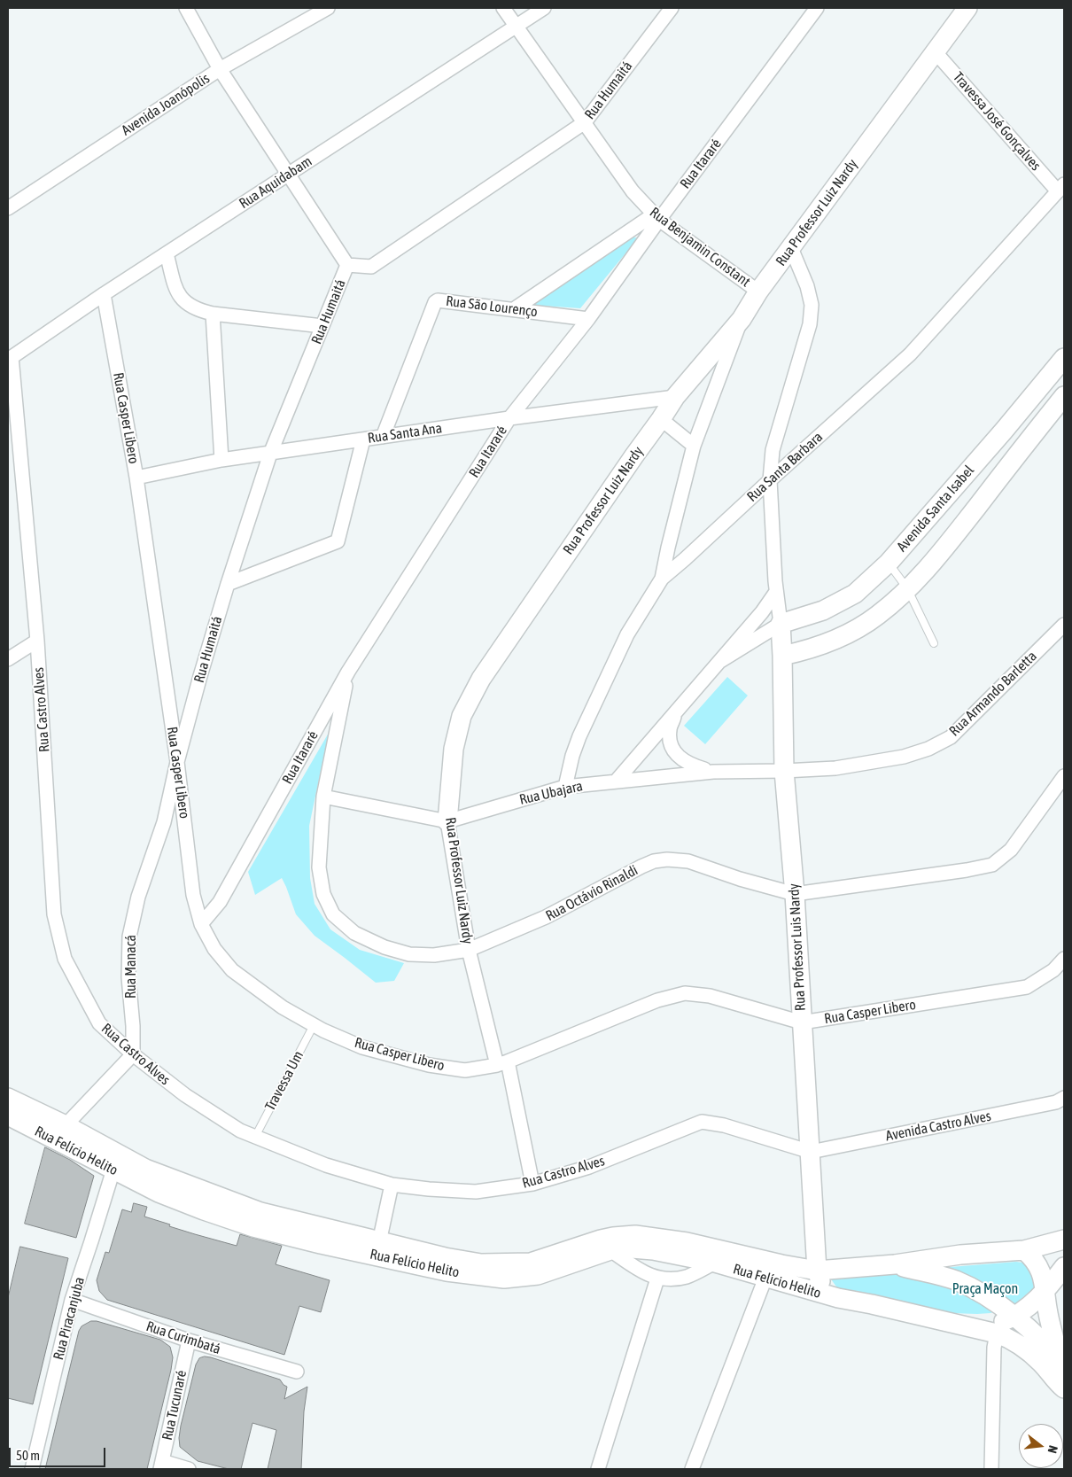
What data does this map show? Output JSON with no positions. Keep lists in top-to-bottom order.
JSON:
{
  "streets": {
    "main road": [
      "Rua Professor Luiz Nardy",
      "Avenida Santa Isabel",
      "Rua Professor Luis Nardy",
      "Rua Felício Helito"
    ],
    "street": [
      "Rua Humaitá",
      "Avenida Joanópolis",
      "Travessa José Gonçalves",
      "Rua Itararé",
      "Rua Aquidabam",
      "Rua Benjamin Constant",
      "Rua São Lourenço",
      "Rua Casper Libero",
      "Rua Santa Ana",
      "Rua Santa Barbara",
      "Rua Armando Barletta",
      "Rua Castro Alves",
      "Rua Ubajara",
      "Rua Octávio Rinaldi",
      "Rua Manacá",
      "Avenida Castro Alves",
      "Rua Piracanjuba",
      "Rua Curimbatá",
      "Rua Tucunaré"
    ],
    "lane": ["Travessa Um"]
  },
  "crossings": [
    ["Rua Humaitá", "Rua Benjamin Constant"],
    ["Rua Humaitá", "Rua Casper Libero"],
    ["Rua Humaitá", "Rua Santa Ana"],
    ["Rua Humaitá", "Rua Manacá"],
    ["Travessa José Gonçalves", "Rua Professor Luiz Nardy"],
    ["Travessa José Gonçalves", "Rua Santa Barbara"],
    ["Rua Itararé", "Rua Benjamin Constant"],
    ["Rua Itararé", "Rua São Lourenço"],
    ["Rua Itararé", "Rua Casper Libero"],
    ["Rua Itararé", "Rua Santa Ana"],
    ["Rua Itararé", "Rua Octávio Rinaldi"],
    ["Rua Aquidabam", "Rua Benjamin Constant"],
    ["Rua Aquidabam", "Rua Casper Libero"],
    ["Rua Aquidabam", "Rua Castro Alves"],
    ["Rua Professor Luiz Nardy", "Rua Benjamin Constant"],
    ["Rua Professor Luiz Nardy", "Rua Casper Libero"],
    ["Rua Professor Luiz Nardy", "Rua Santa Ana"],
    ["Rua Professor Luiz Nardy", "Rua Castro Alves"],
    ["Rua Professor Luiz Nardy", "Rua Ubajara"],
    ["Rua Professor Luiz Nardy", "Rua Octávio Rinaldi"],
    ["Rua São Lourenço", "Rua Santa Ana"],
    ["Rua Casper Libero", "Rua Santa Ana"],
    ["Rua Casper Libero", "Rua Professor Luis Nardy"],
    ["Rua Casper Libero", "Rua Manacá"],
    ["Rua Casper Libero", "Travessa Um"],
    ["Rua Santa Barbara", "Rua Ubajara"],
    ["Avenida Santa Isabel", "Rua Professor Luis Nardy"],
    ["Rua Armando Barletta", "Rua Ubajara"],
    ["Rua Armando Barletta", "Rua Professor Luis Nardy"],
    ["Rua Castro Alves", "Rua Professor Luis Nardy"],
    ["Rua Castro Alves", "Rua Manacá"],
    ["Rua Castro Alves", "Travessa Um"],
    ["Rua Castro Alves", "Avenida Castro Alves"],
    ["Rua Ubajara", "Rua Octávio Rinaldi"],
    ["Rua Ubajara", "Rua Professor Luis Nardy"],
    ["Rua Octávio Rinaldi", "Rua Professor Luis Nardy"],
    ["Rua Professor Luis Nardy", "Avenida Castro Alves"],
    ["Rua Professor Luis Nardy", "Rua Felício Helito"],
    ["Rua Felício Helito", "Rua Piracanjuba"],
    ["Rua Piracanjuba", "Rua Curimbatá"],
    ["Rua Curimbatá", "Rua Tucunaré"]
  ],
  "parks": ["Praça Maçon"],
  "scale_bar": "50 m",
  "north": "right"
}
